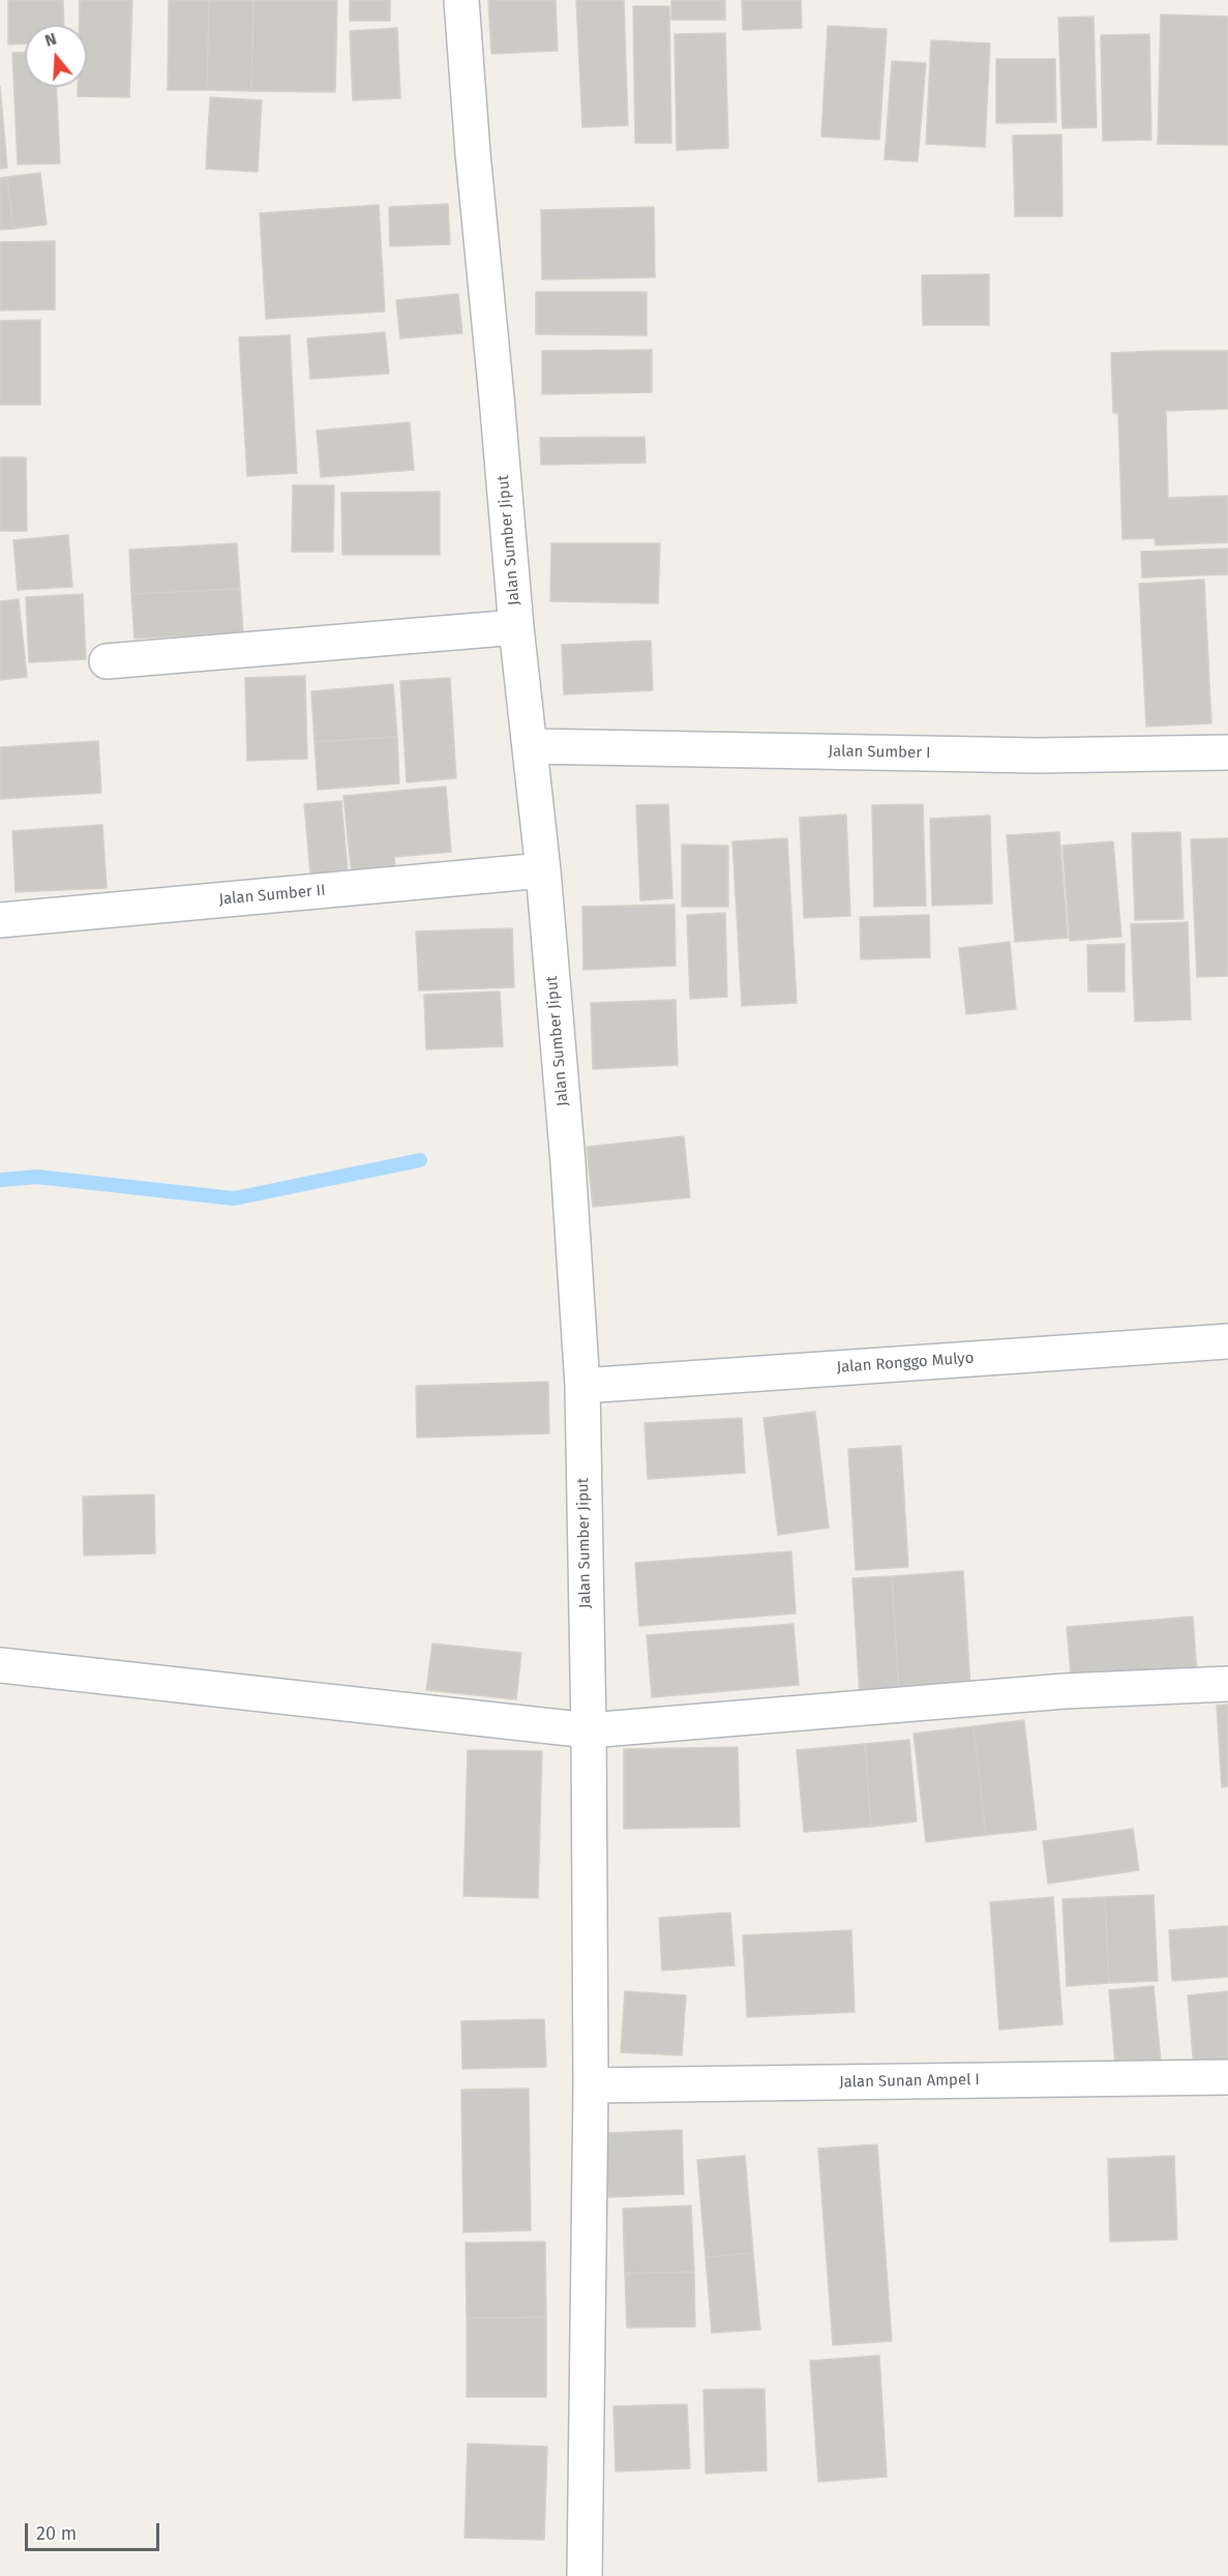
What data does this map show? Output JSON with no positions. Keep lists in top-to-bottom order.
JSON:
{
  "streets": {
    "street": [
      "Jalan Sumber Jiput",
      "Jalan Sumber I",
      "Jalan Sumber II",
      "Jalan Ronggo Mulyo",
      "Jalan Sunan Ampel I"
    ]
  },
  "crossings": [
    ["Jalan Sumber Jiput", "Jalan Sumber I"],
    ["Jalan Sumber Jiput", "Jalan Sumber II"],
    ["Jalan Sumber Jiput", "Jalan Ronggo Mulyo"],
    ["Jalan Sumber Jiput", "Jalan Sunan Ampel I"]
  ],
  "scale_bar": "20 m",
  "north": "top"
}
